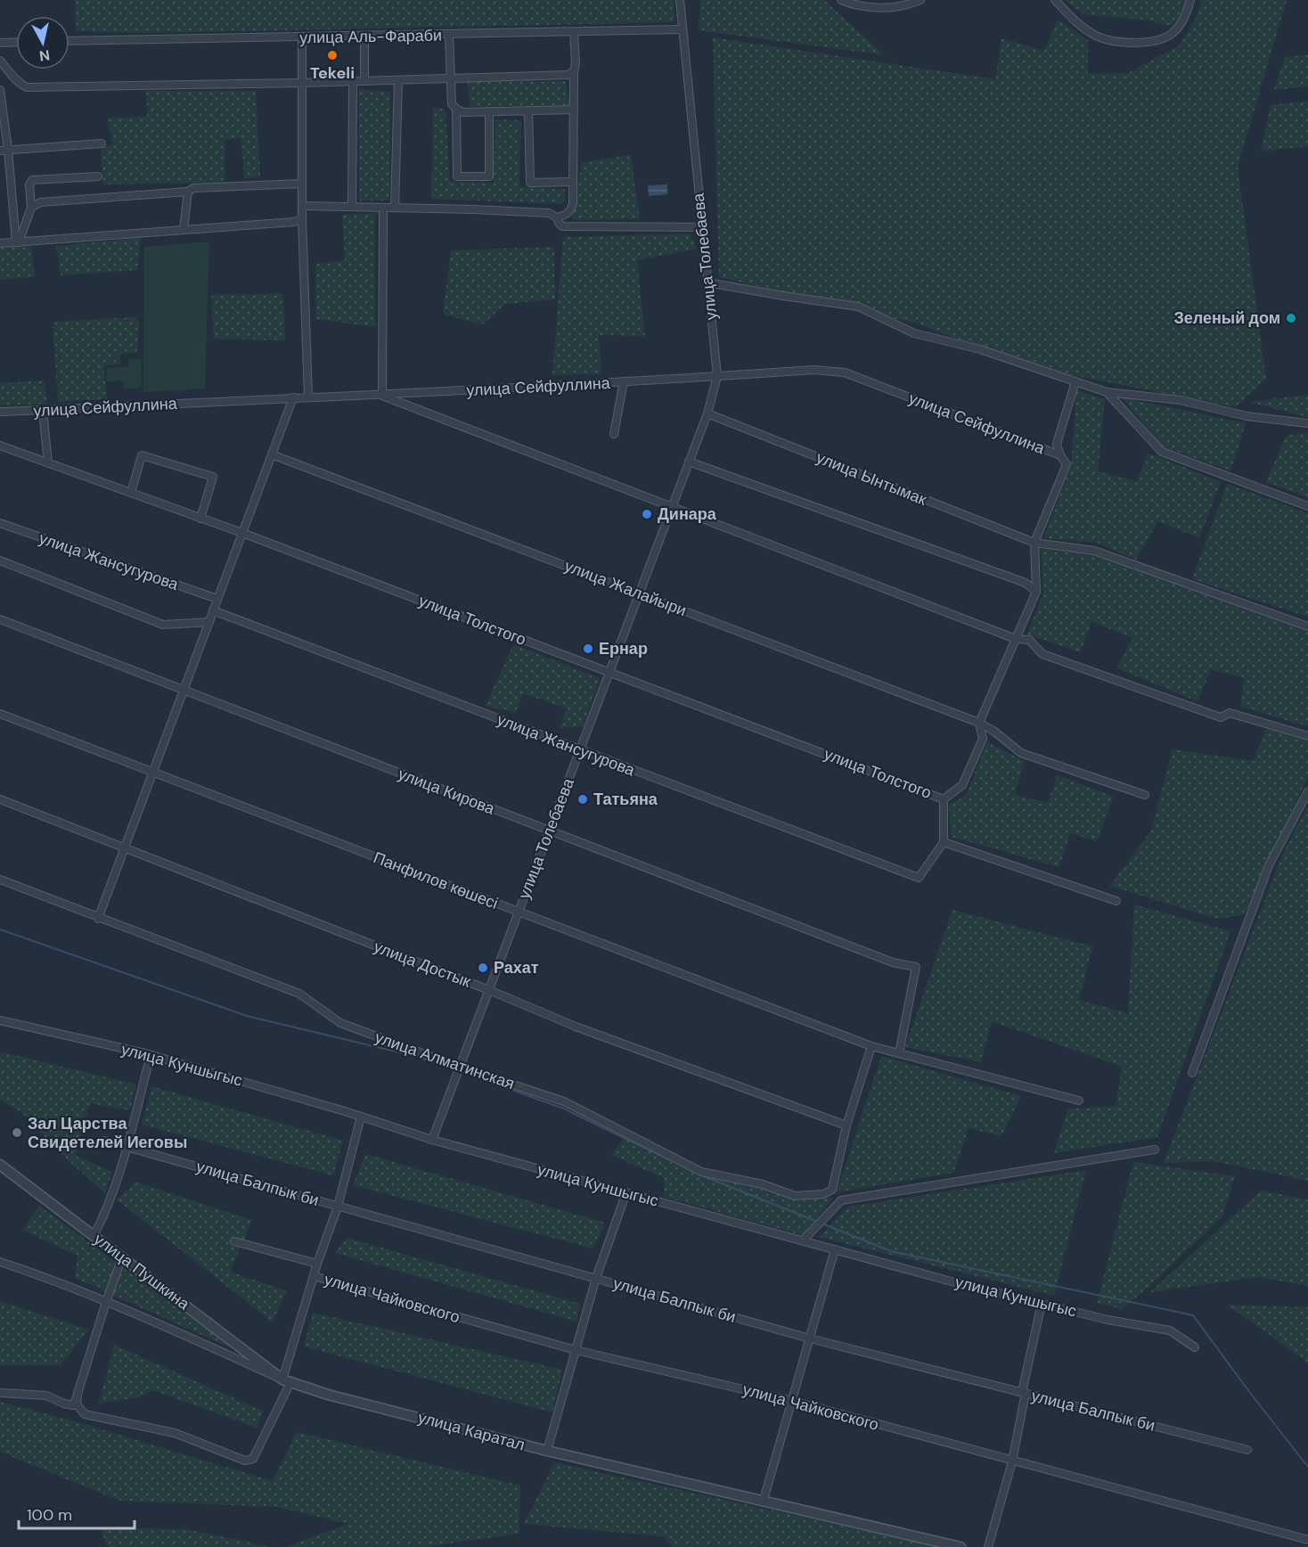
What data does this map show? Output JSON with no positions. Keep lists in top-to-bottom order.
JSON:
{
  "streets": {
    "street": [
      "улица Аль-Фараби",
      "улица Толебаева",
      "улица Сейфуллина",
      "улица Ынтымак",
      "улица Жансугурова",
      "улица Жалайыри",
      "улица Толстого",
      "улица Кирова",
      "Панфилов көшесі",
      "улица Достык",
      "улица Алматинская",
      "улица Куншыгыс",
      "улица Балпык би",
      "улица Пушкина",
      "улица Чайковского",
      "улица Каратал"
    ]
  },
  "crossings": [
    ["улица Аль-Фараби", "улица Толебаева"],
    ["улица Толебаева", "улица Сейфуллина"],
    ["улица Толебаева", "улица Ынтымак"],
    ["улица Толебаева", "улица Жансугурова"],
    ["улица Толебаева", "улица Жалайыри"],
    ["улица Толебаева", "улица Толстого"],
    ["улица Толебаева", "улица Кирова"],
    ["улица Толебаева", "Панфилов көшесі"],
    ["улица Толебаева", "улица Достык"],
    ["улица Толебаева", "улица Алматинская"],
    ["улица Толебаева", "улица Куншыгыс"],
    ["улица Кирова", "Панфилов көшесі"],
    ["улица Достык", "улица Алматинская"],
    ["улица Пушкина", "улица Каратал"]
  ],
  "places": [
    "Tekeli",
    "Зеленый дом",
    "Динара",
    "Ернар",
    "Татьяна",
    "Рахат",
    "Зал Царства Свидетелей Иеговы"
  ],
  "scale_bar": "100 m",
  "north": "bottom"
}
